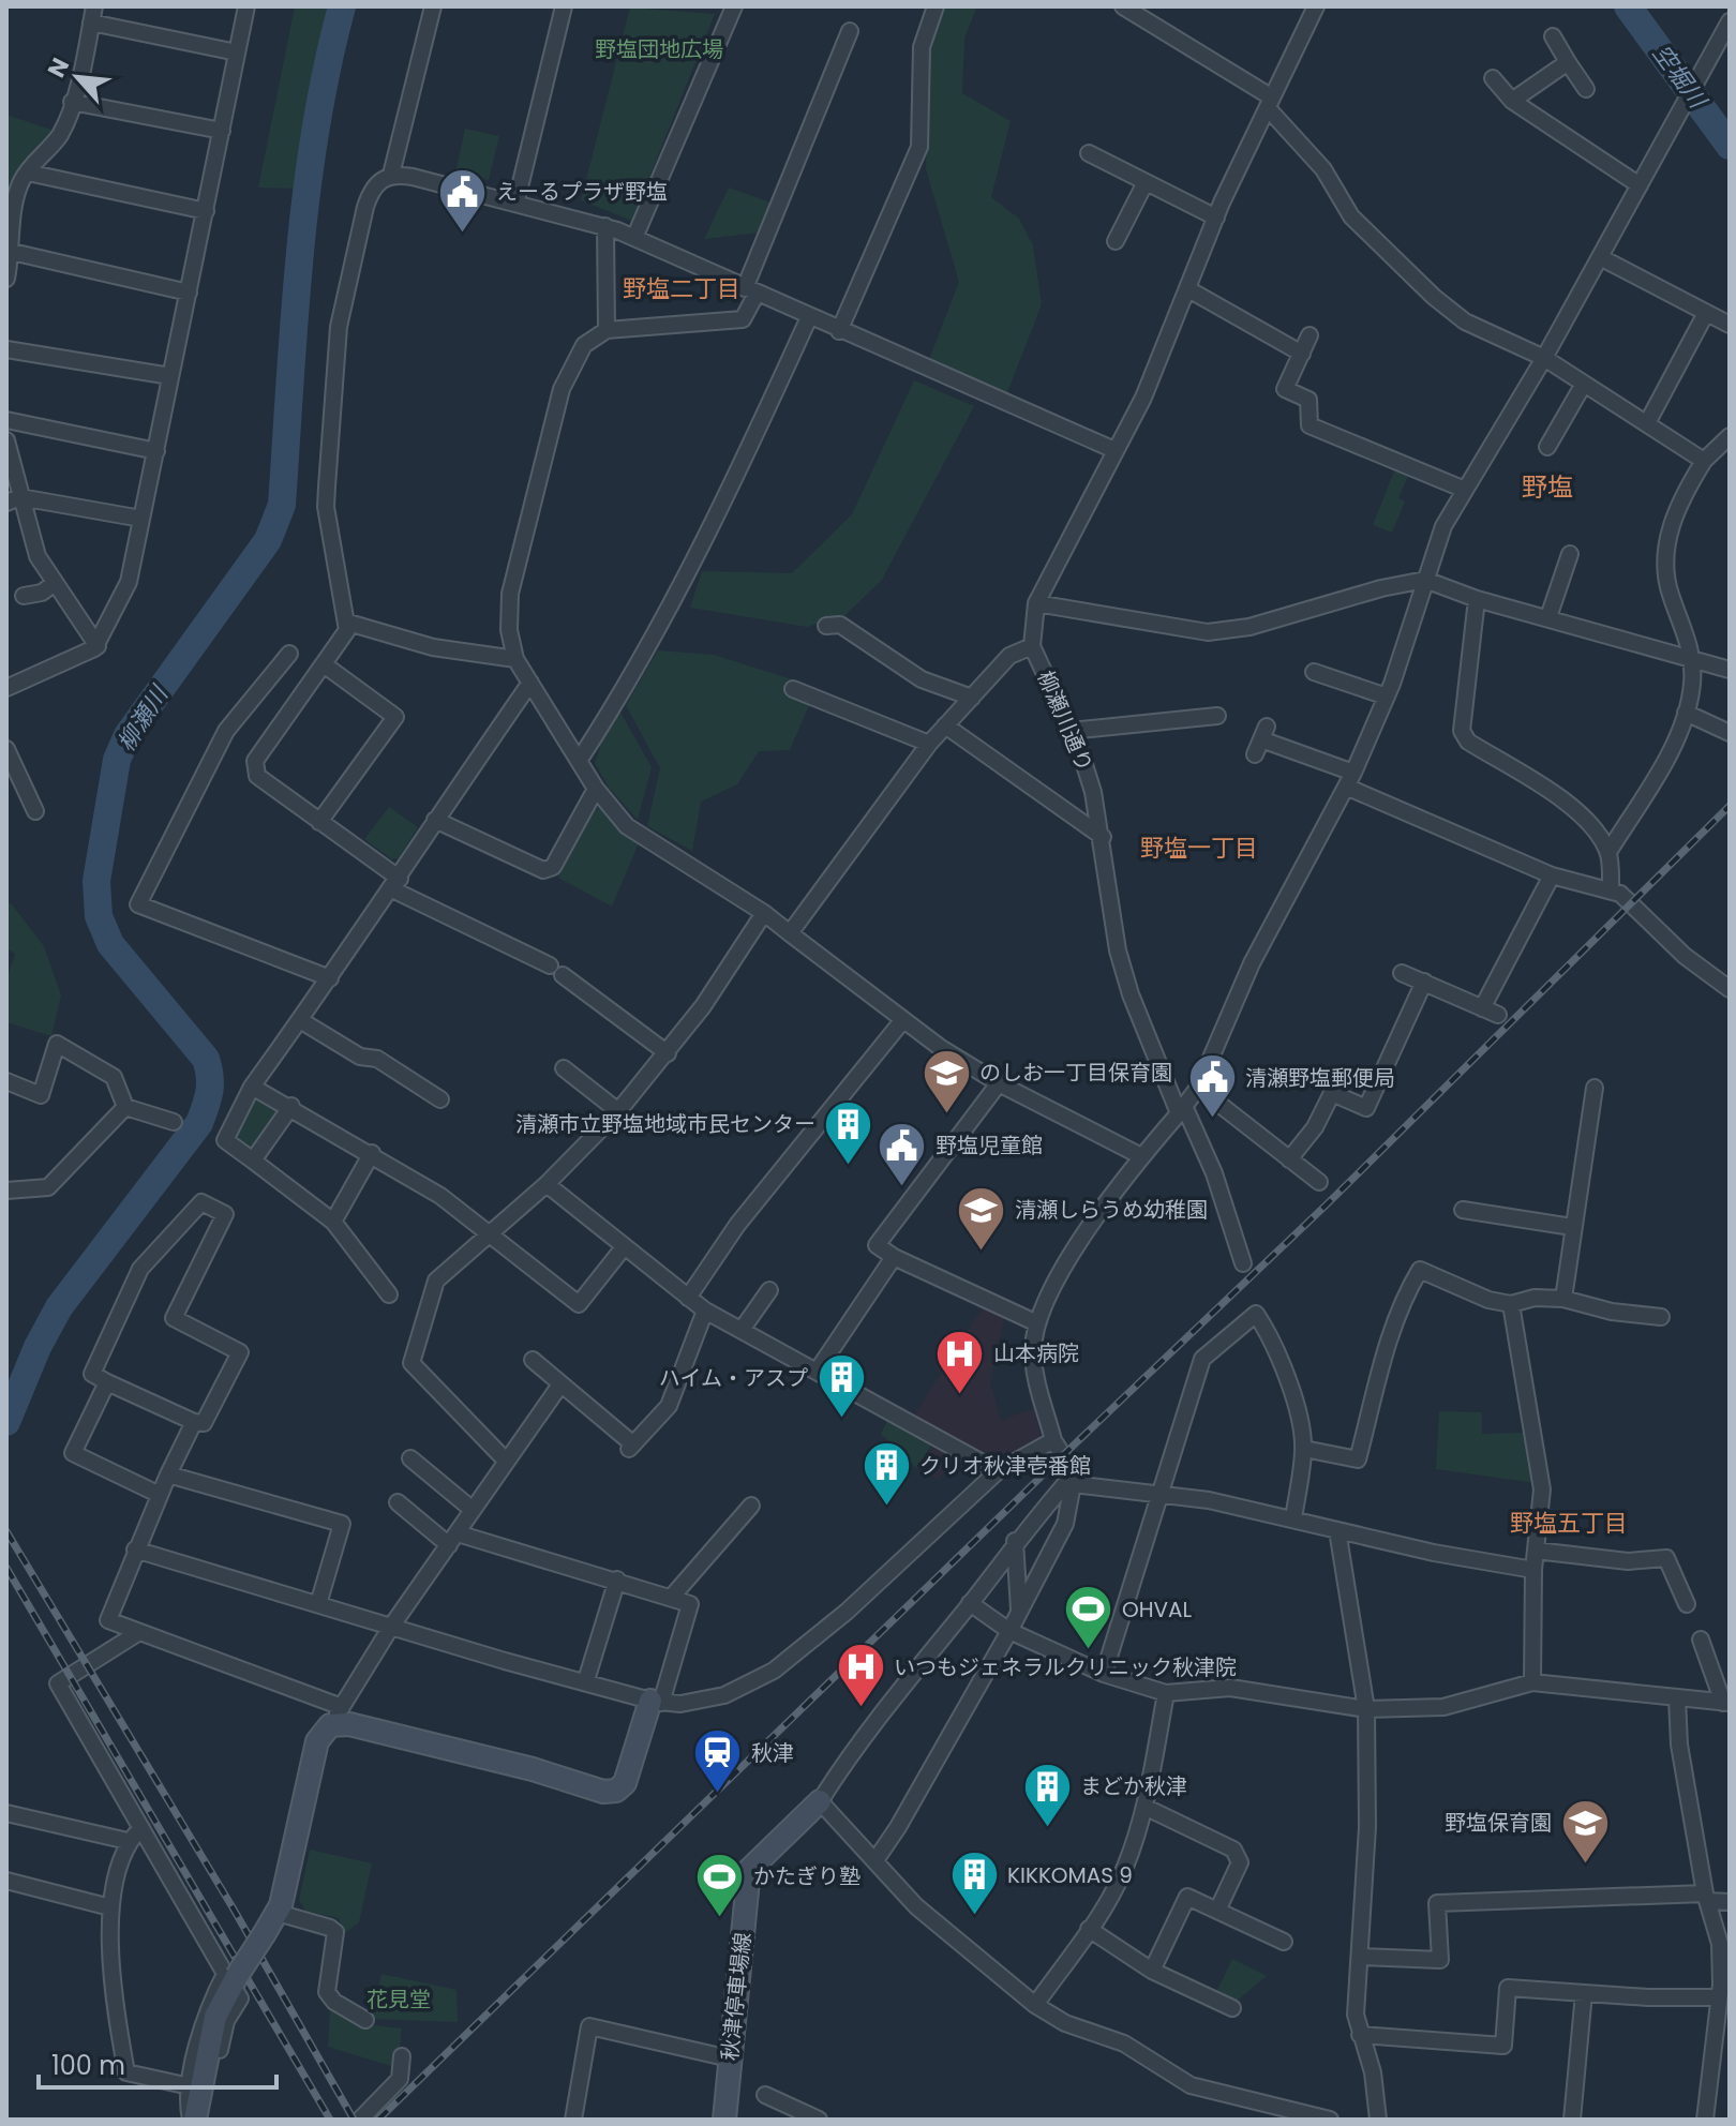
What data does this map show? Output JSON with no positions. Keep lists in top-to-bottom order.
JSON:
{
  "streets": {
    "street": ["柳瀬川通り", "秋津停車場線"]
  },
  "districts": [
    "野塩二丁目",
    "野塩",
    "野塩一丁目",
    "野塩五丁目"
  ],
  "water": ["空堀川", "柳瀬川"],
  "parks": ["野塩団地広場", "花見堂"],
  "places": {
    "public building": ["えーるプラザ野塩", "清瀬野塩郵便局", "野塩児童館"],
    "school or university": ["のしお一丁目保育園", "清瀬しらうめ幼稚園", "野塩保育園"],
    "building": [
      "清瀬市立野塩地域市民センター",
      "ハイム・アスプ",
      "クリオ秋津壱番館",
      "まどか秋津",
      "KIKKOMAS 9"
    ],
    "hospital": ["山本病院", "いつもジェネラルクリニック秋津院"],
    "sports": ["OHVAL", "かたぎり塾"],
    "station": ["秋津"]
  },
  "scale_bar": "100 m",
  "north": "top left"
}
